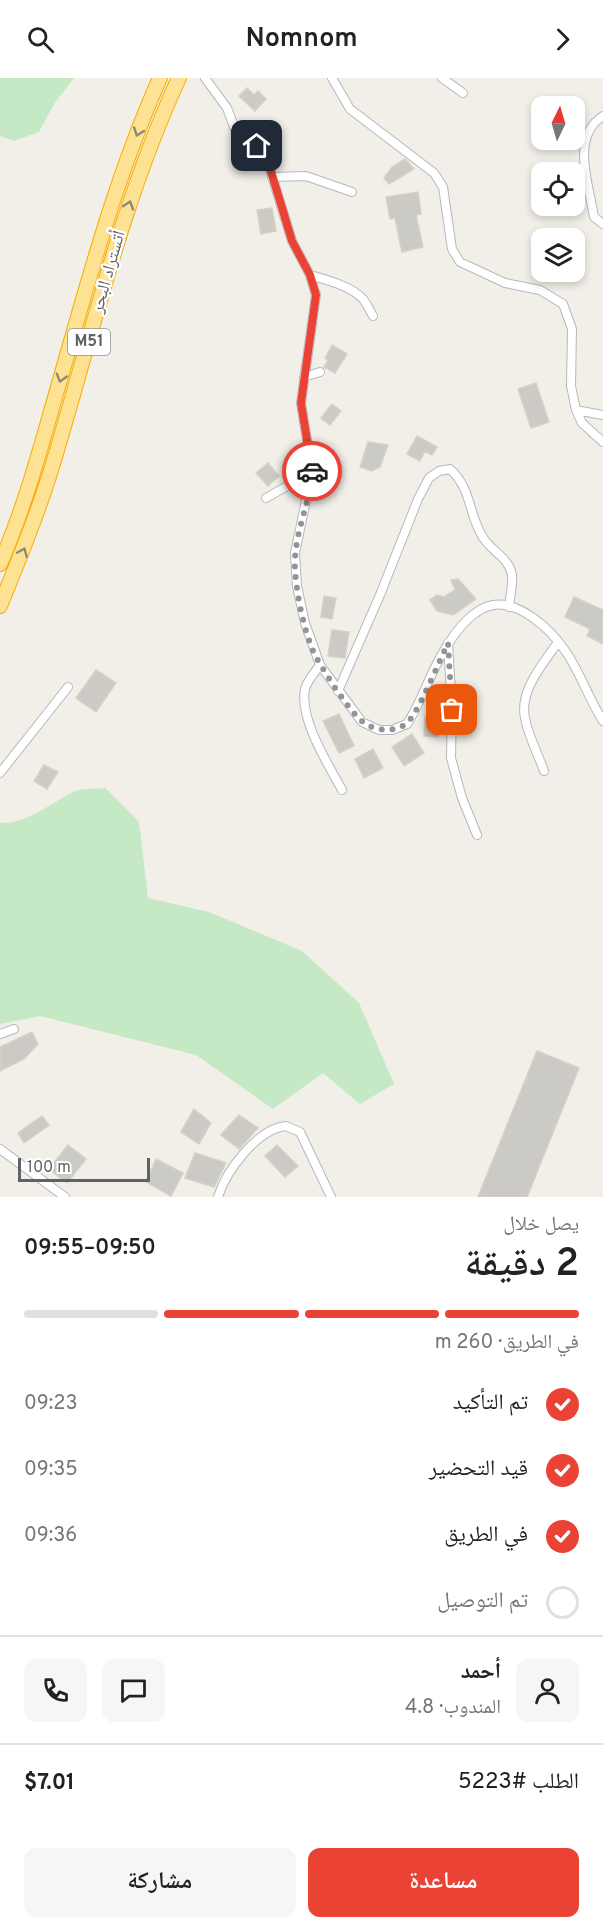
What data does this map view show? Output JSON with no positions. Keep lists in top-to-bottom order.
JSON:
{
  "streets": {
    "highway": ["أتستراد البحر", "M51"]
  },
  "scale_bar": "100 m",
  "north": "top",
  "page": {
    "header": "Nomnom",
    "scale": "100 m",
    "heading": ["2 دقيقة", "يصل خلال", "09:50–09:55"],
    "panel": [
      "أحمد",
      "المندوب · 4.8",
      "الطلب #5223",
      "$7.01"
    ],
    "bar": "في الطريق · 260 m",
    "list": [
      ["تم التأكيد", "09:23"],
      ["قيد التحضير", "09:35"],
      ["في الطريق", "09:36"],
      "تم التوصيل"
    ],
    "buttons": ["مساعدة", "مشاركة"]
  }
}
